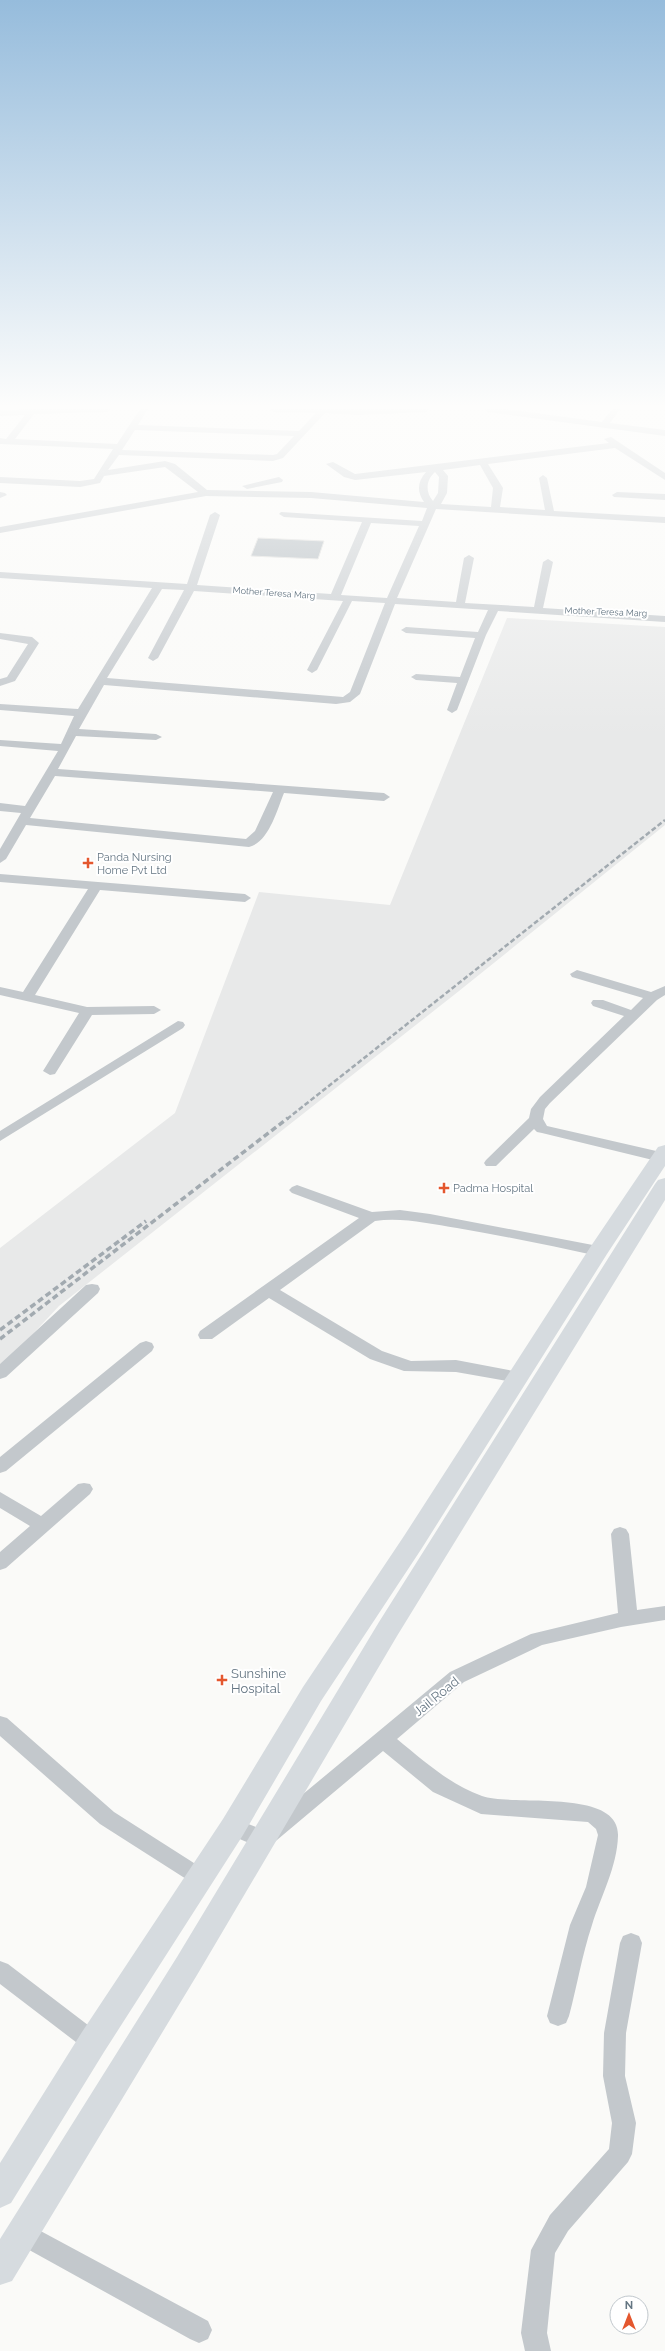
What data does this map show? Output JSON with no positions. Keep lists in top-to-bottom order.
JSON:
{
  "streets": {
    "street": ["Mother Teresa Marg", "Jail Road"]
  },
  "places": {
    "health": ["Panda Nursing Home Pvt Ltd", "Padma Hospital", "Sunshine Hospital"]
  },
  "north": "top"
}
